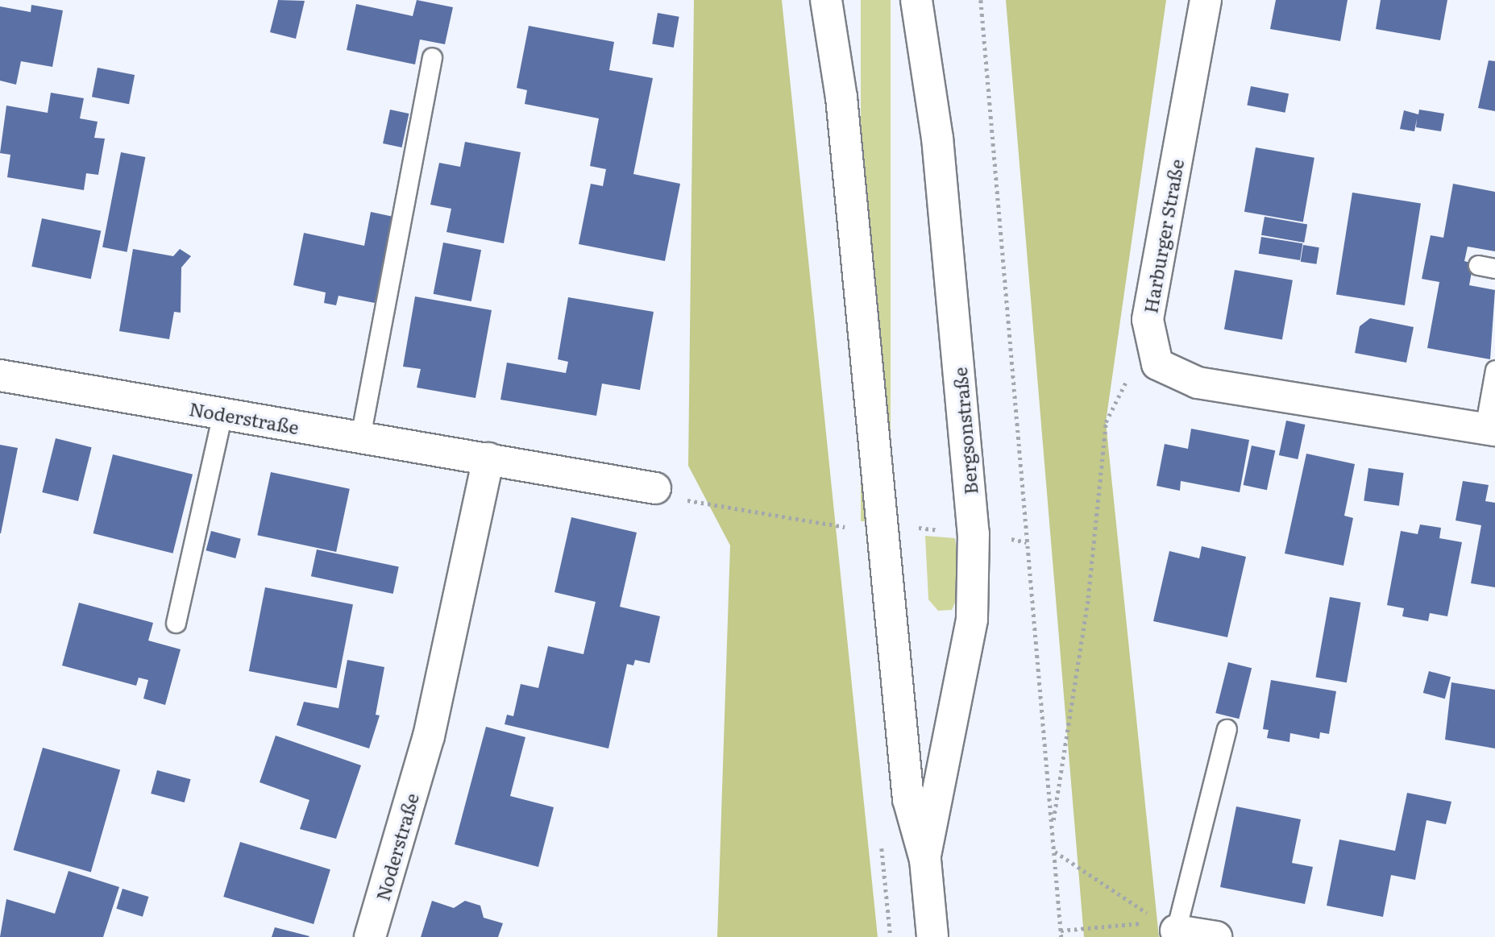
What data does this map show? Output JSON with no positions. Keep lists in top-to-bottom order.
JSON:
{
  "streets": {
    "street": ["Harburger Straße", "Noderstraße", "Bergsonstraße"]
  }
}
